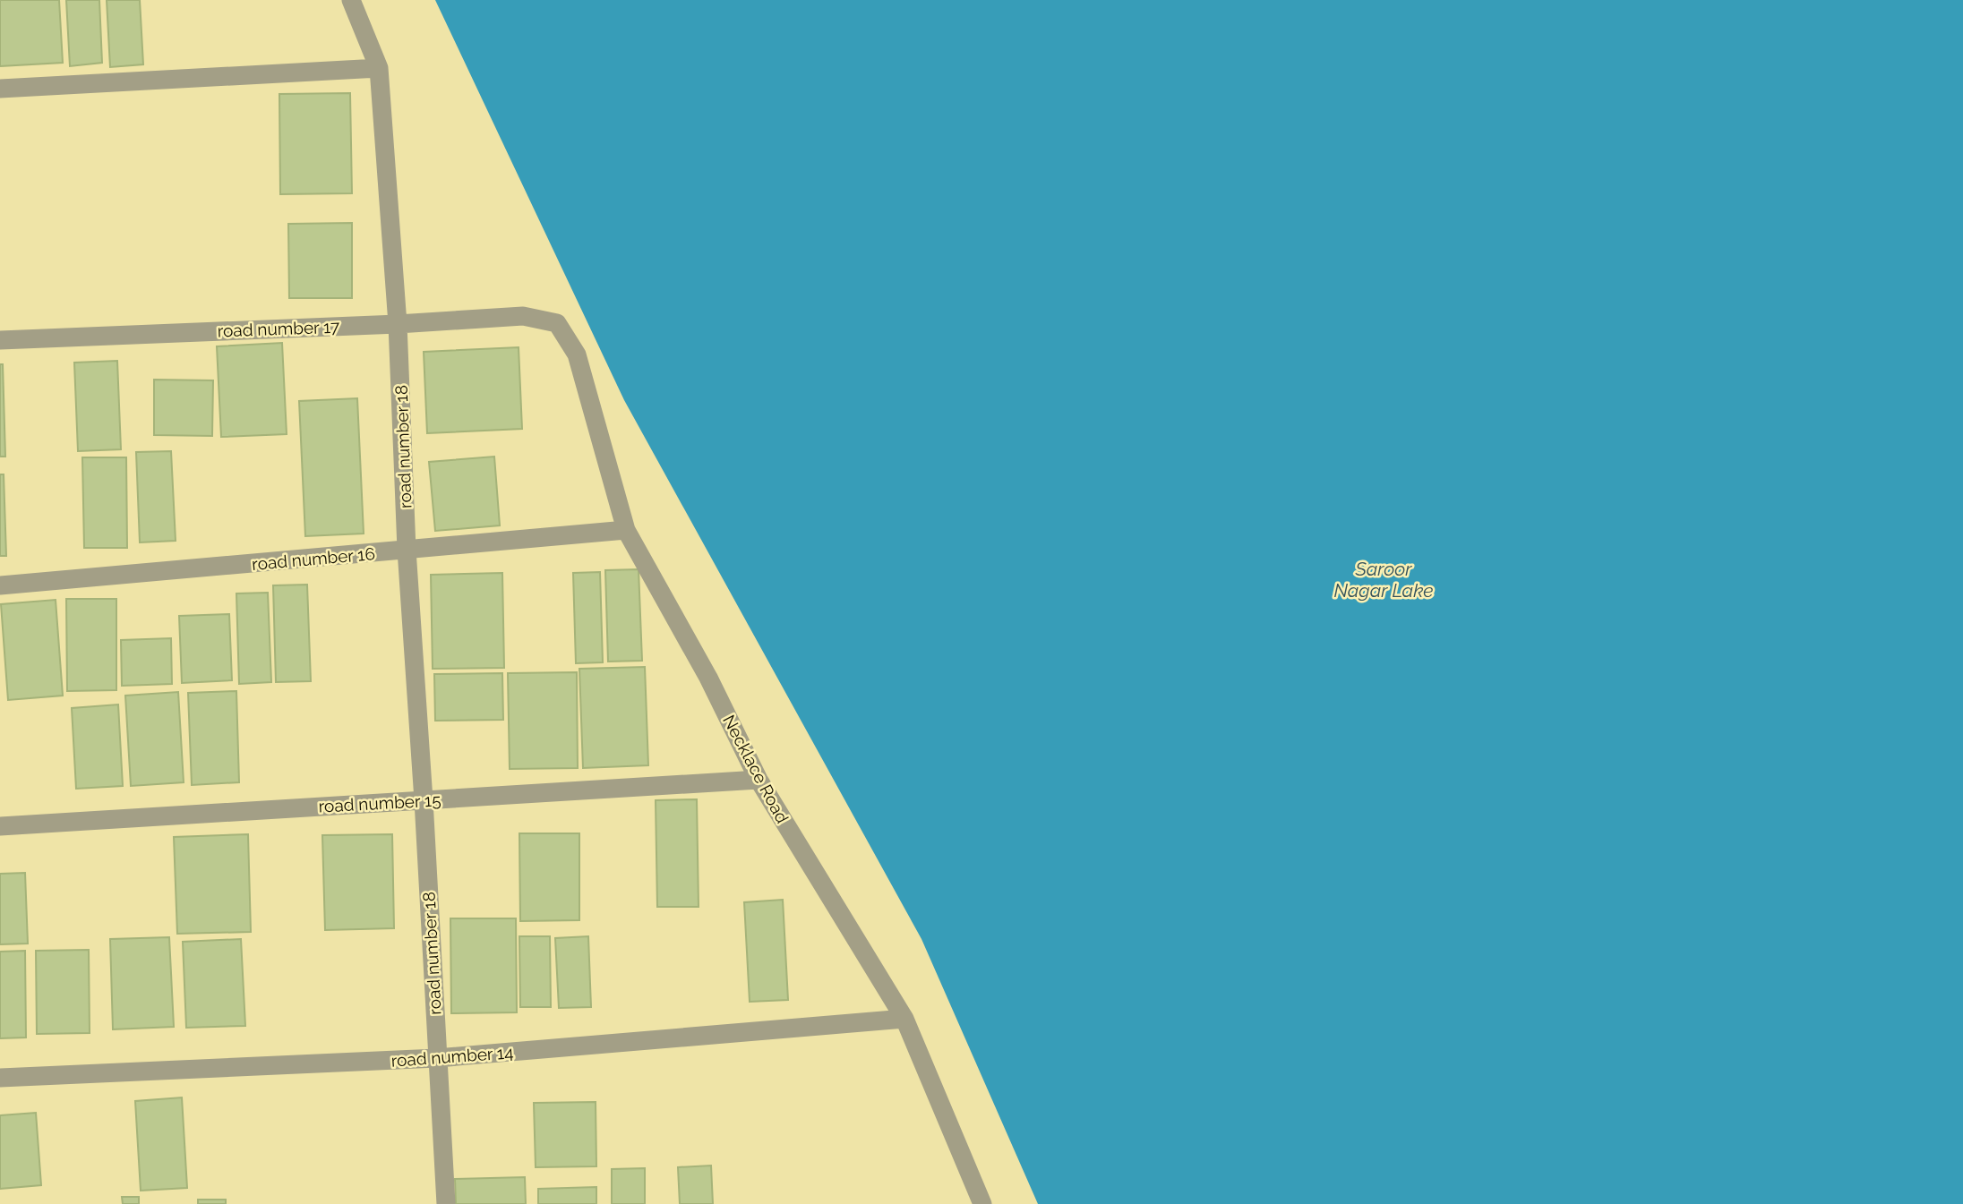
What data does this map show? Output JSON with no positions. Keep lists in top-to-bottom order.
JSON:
{
  "streets": {
    "street": [
      "road number 17",
      "road number 18",
      "road number 16",
      "Necklace Road",
      "road number 15",
      "road number 14"
    ]
  },
  "crossings": [
    ["road number 17", "road number 18"],
    ["road number 17", "Necklace Road"],
    ["road number 18", "road number 16"],
    ["road number 18", "road number 15"],
    ["road number 18", "road number 14"],
    ["road number 16", "Necklace Road"],
    ["Necklace Road", "road number 15"],
    ["Necklace Road", "road number 14"]
  ],
  "water": ["Saroor Nagar Lake"]
}
